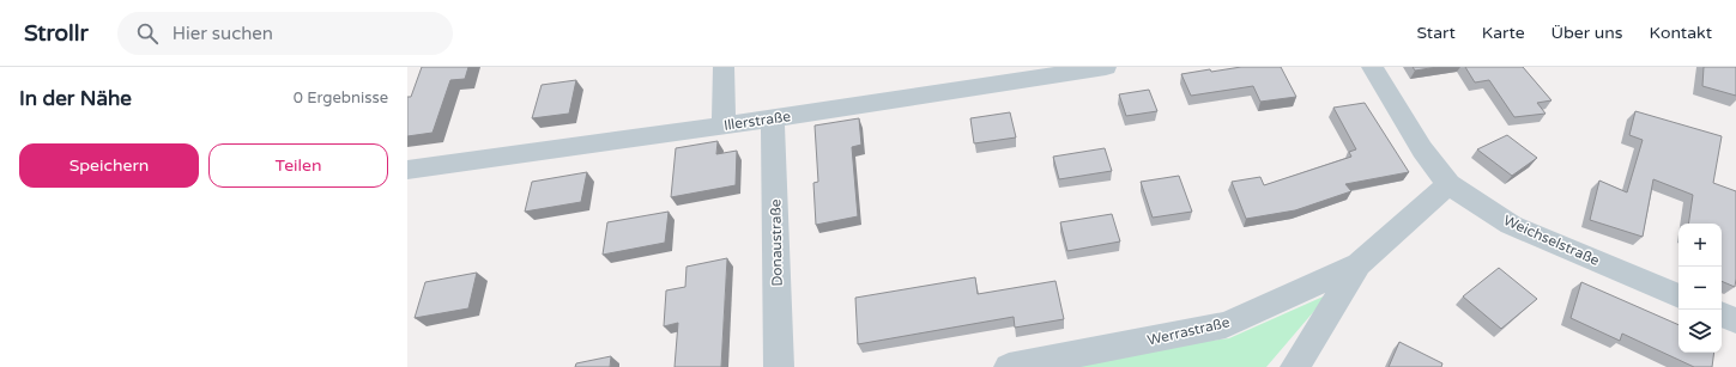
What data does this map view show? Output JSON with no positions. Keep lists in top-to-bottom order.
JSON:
{
  "streets": {
    "street": [
      "Illerstraße",
      "Weichselstraße",
      "Donaustraße",
      "Werrastraße"
    ]
  },
  "crossings": [
    ["Illerstraße", "Donaustraße"],
    ["Weichselstraße", "Werrastraße"]
  ],
  "page": {
    "header": "Strollr",
    "search": "Hier suchen",
    "nav": [
      "Start",
      "Karte",
      "Über uns",
      "Kontakt"
    ],
    "heading": ["In der Nähe", "0 Ergebnisse"],
    "buttons": ["Speichern", "Teilen"],
    "map_buttons": ["+", "−"]
  }
}
